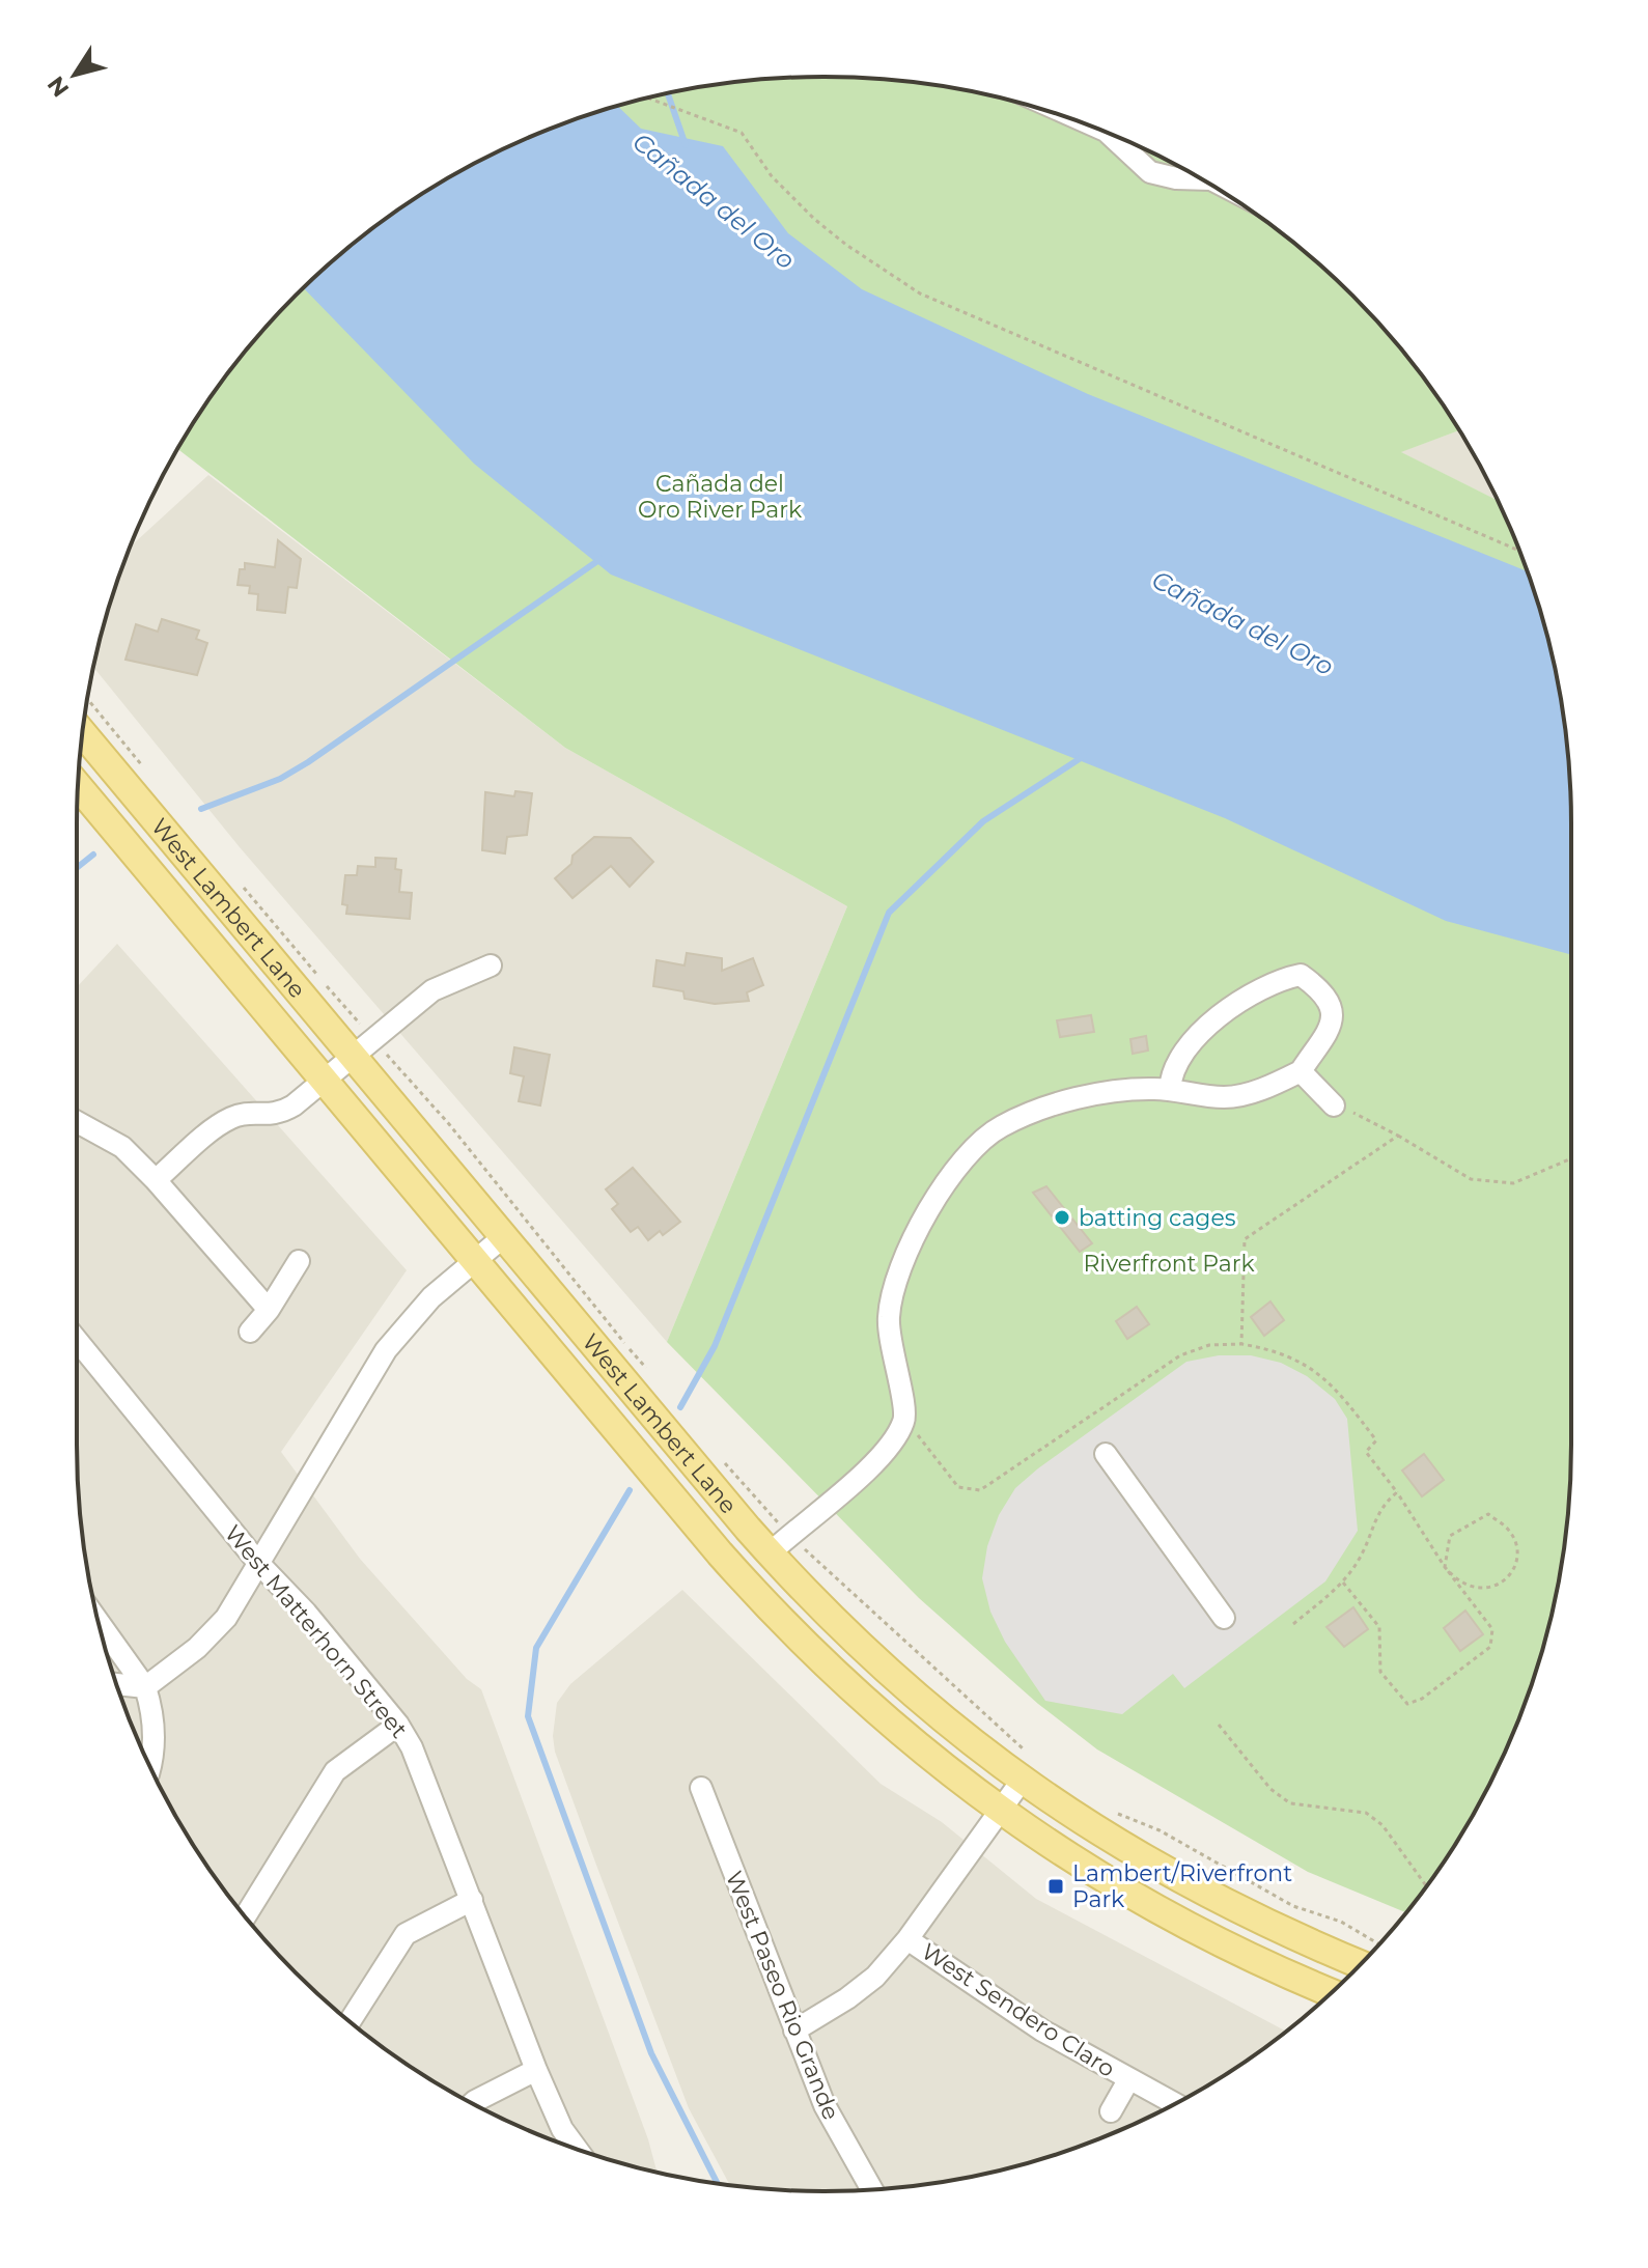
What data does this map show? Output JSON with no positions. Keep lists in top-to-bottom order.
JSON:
{
  "streets": {
    "main road": ["West Lambert Lane"],
    "street": ["West Matterhorn Street", "West Paseo Rio Grande", "West Sendero Claro"]
  },
  "water": ["Cañada del Oro"],
  "parks": ["Cañada del Oro River Park", "Riverfront Park"],
  "places": {
    "other": ["batting cages"],
    "transit": ["Lambert/Riverfront Park"]
  },
  "north": "bottom left"
}
